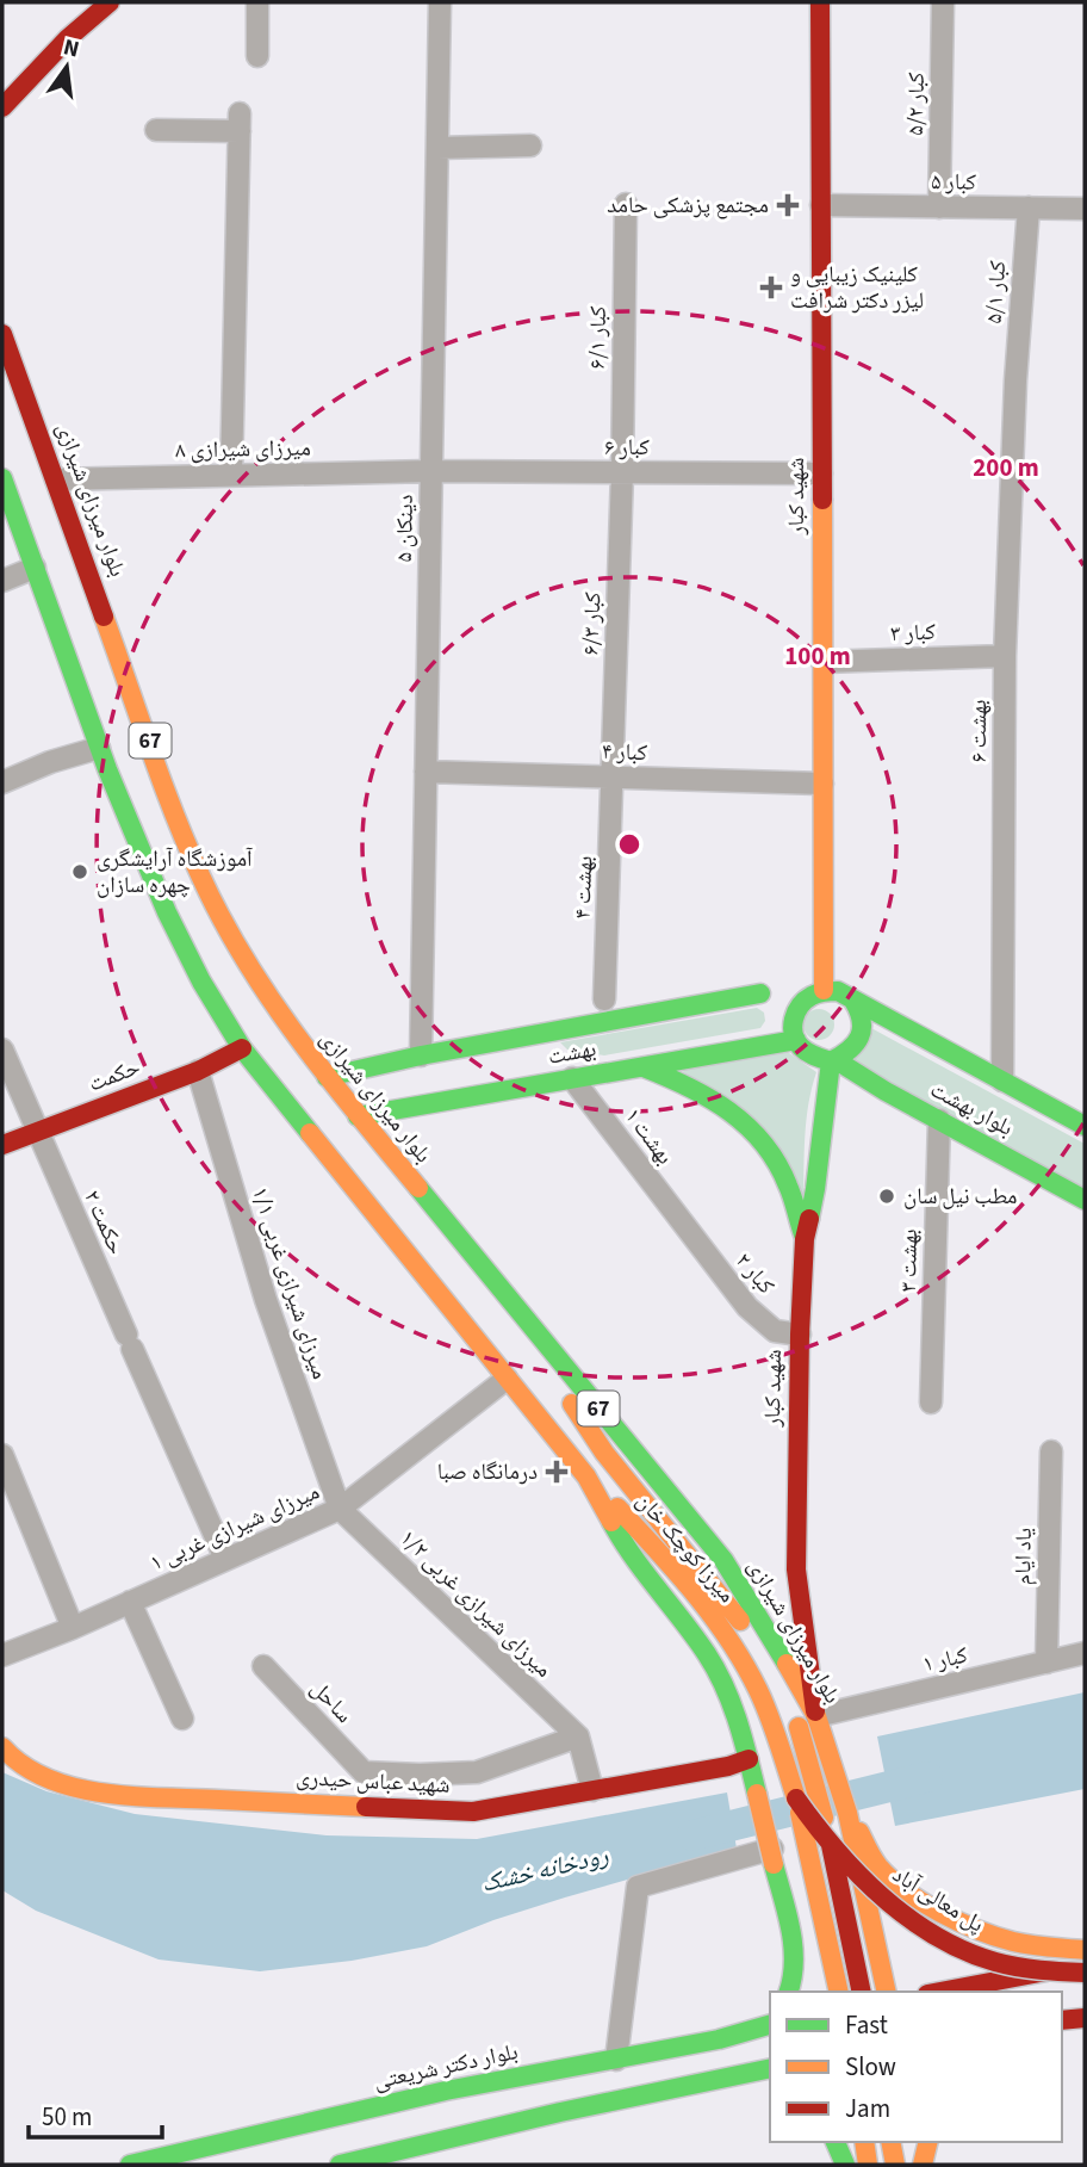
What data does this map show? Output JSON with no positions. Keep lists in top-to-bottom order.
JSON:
{
  "streets": {
    "main road": [
      "شهید کبار",
      "بلوار میرزای شیرازی",
      "67",
      "بهشت",
      "حکمت",
      "بلوار بهشت",
      "میرزا کوچک خان",
      "شهید عباس حیدری",
      "پل معالی آباد",
      "بلوار دکتر شریعتی"
    ],
    "street": [
      "۵/۲ کبار",
      "۵ کبار",
      "۵/۱ کبار",
      "۶/۱ کبار",
      "۶ کبار",
      "۸ میرزای شیرازی",
      "۵ دینکان",
      "۶/۳ کبار",
      "۳ کبار",
      "۶ بهشت",
      "۴ کبار",
      "۴ بهشت",
      "۱ بهشت",
      "۲ حکمت",
      "۳ بهشت",
      "۲ کبار",
      "۱/۱ میرزای شیرازی غربی",
      "۱ میرزای شیرازی غربی",
      "یاد ایام",
      "۱/۲ میرزای شیرازی غربی",
      "۱ کبار",
      "ساحل"
    ]
  },
  "crossings": [
    ["۵/۲ کبار", "۵ کبار"],
    ["۵ کبار", "۵/۱ کبار"],
    ["۵ کبار", "شهید کبار"],
    ["۵/۱ کبار", "۶ بهشت"],
    ["۶/۱ کبار", "۶ کبار"],
    ["۶/۱ کبار", "۶/۳ کبار"],
    ["۶ کبار", "۸ میرزای شیرازی"],
    ["۶ کبار", "شهید کبار"],
    ["۶ کبار", "۵ دینکان"],
    ["۶ کبار", "۶/۳ کبار"],
    ["۸ میرزای شیرازی", "بلوار میرزای شیرازی"],
    ["۸ میرزای شیرازی", "۵ دینکان"],
    ["شهید کبار", "بلوار میرزای شیرازی"],
    ["شهید کبار", "۳ کبار"],
    ["شهید کبار", "۴ کبار"],
    ["شهید کبار", "بهشت"],
    ["شهید کبار", "بلوار بهشت"],
    ["شهید کبار", "۲ کبار"],
    ["شهید کبار", "۱ کبار"],
    ["بلوار میرزای شیرازی", "بهشت"],
    ["بلوار میرزای شیرازی", "۱ کبار"],
    ["۵ دینکان", "۴ کبار"],
    ["۶/۳ کبار", "۴ کبار"],
    ["۶/۳ کبار", "۴ بهشت"],
    ["۳ کبار", "۶ بهشت"],
    ["۶ بهشت", "بلوار بهشت"],
    ["67", "حکمت"],
    ["67", "۱ میرزای شیرازی غربی"],
    ["67", "میرزا کوچک خان"],
    ["67", "شهید عباس حیدری"],
    ["۴ کبار", "۴ بهشت"],
    ["بهشت", "بلوار بهشت"],
    ["بهشت", "۱ بهشت"],
    ["حکمت", "۲ حکمت"],
    ["حکمت", "۱/۱ میرزای شیرازی غربی"],
    ["بلوار بهشت", "۳ بهشت"],
    ["۱ بهشت", "۲ کبار"],
    ["۲ حکمت", "۱ میرزای شیرازی غربی"],
    ["۱/۱ میرزای شیرازی غربی", "۱ میرزای شیرازی غربی"],
    ["۱/۱ میرزای شیرازی غربی", "۱/۲ میرزای شیرازی غربی"],
    ["۱ میرزای شیرازی غربی", "۱/۲ میرزای شیرازی غربی"],
    ["میرزا کوچک خان", "پل معالی آباد"],
    ["یاد ایام", "۱ کبار"],
    ["۱/۲ میرزای شیرازی غربی", "ساحل"]
  ],
  "water": ["رودخانه خشک"],
  "places": {
    "health": ["مجتمع پزشکی حامد", "کلینیک زیبایی و لیزر دکتر شرافت", "درمانگاه صبا"],
    "other": ["آموزشگاه آرایشگری چهره سازان", "مطب نیل سان"]
  },
  "legend": ["Fast", "Slow", "Jam"],
  "scale_bar": "50 m",
  "north": "top",
  "rings": ["200 m", "100 m"]
}
